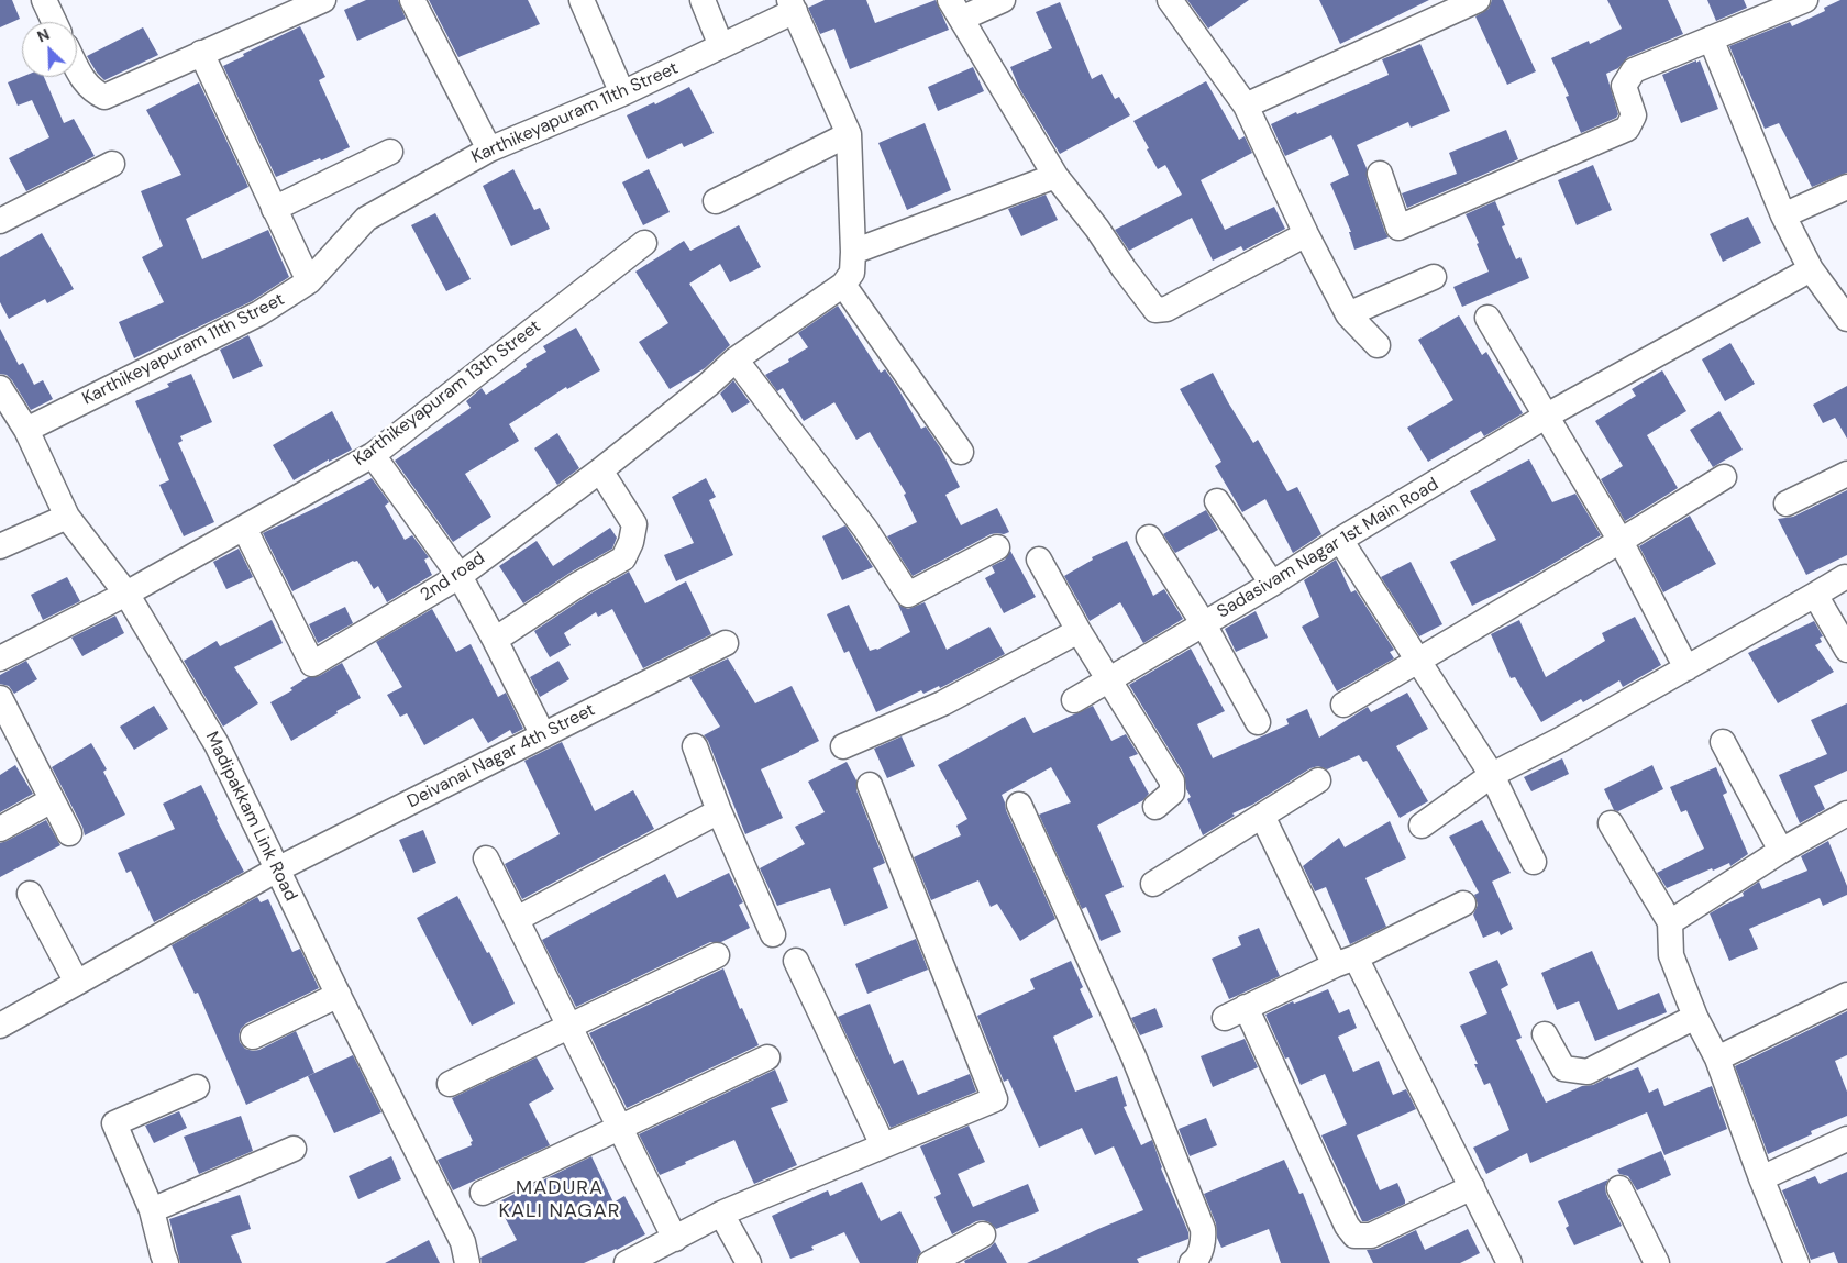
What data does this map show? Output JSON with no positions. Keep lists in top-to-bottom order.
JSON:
{
  "streets": {
    "street": [
      "Karthikeyapuram 11th Street",
      "Karthikeyapuram 13th Street",
      "Sadasivam Nagar 1st Main Road",
      "2nd road",
      "Deivanai Nagar 4th Street",
      "Madipakkam Link Road"
    ]
  },
  "crossings": [
    ["Karthikeyapuram 11th Street", "Madipakkam Link Road"],
    ["Karthikeyapuram 13th Street", "2nd road"],
    ["Karthikeyapuram 13th Street", "Madipakkam Link Road"],
    ["Deivanai Nagar 4th Street", "Madipakkam Link Road"]
  ],
  "districts": ["MADURA KALI NAGAR"],
  "north": "top left"
}
